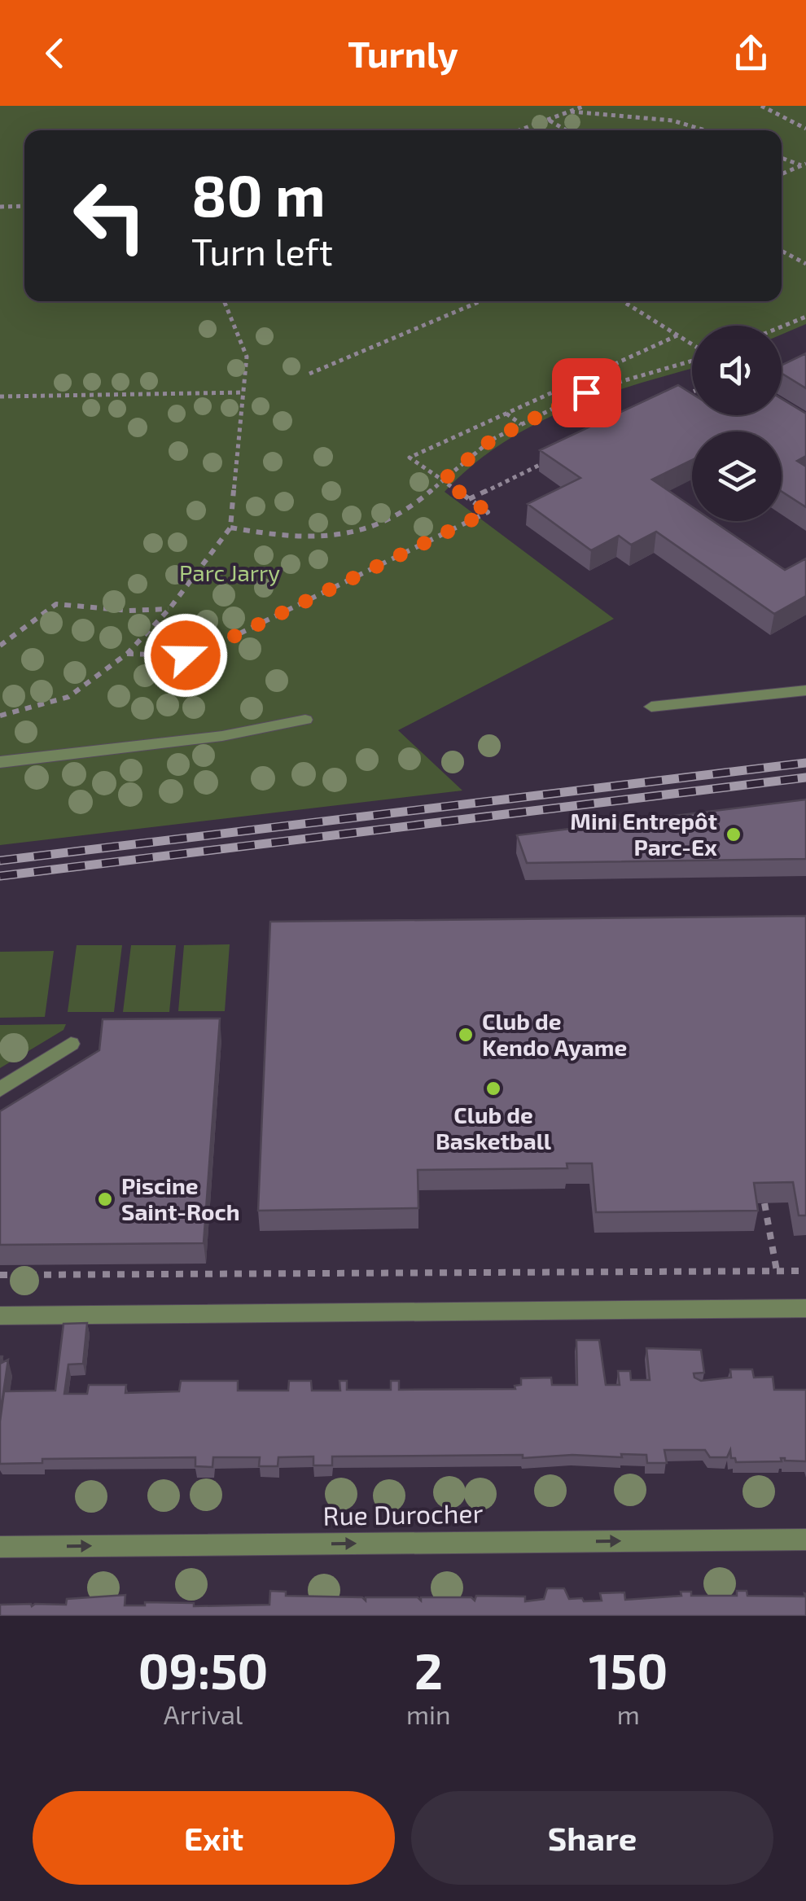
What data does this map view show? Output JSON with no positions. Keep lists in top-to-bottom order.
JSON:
{
  "streets": {
    "street": ["Rue Durocher"]
  },
  "one_way": ["Rue Durocher"],
  "parks": ["Parc Jarry"],
  "places": [
    "Mini Entrepôt Parc-Ex",
    "Club de Kendo Ayame",
    "Club de Basketball",
    "Piscine Saint-Roch"
  ],
  "page": {
    "header": "Turnly",
    "turn": ["80 m", "Turn left"],
    "eta": [
      "09:50",
      "Arrival",
      "2",
      "min",
      "150",
      "m"
    ],
    "buttons": ["Exit", "Share"]
  }
}
